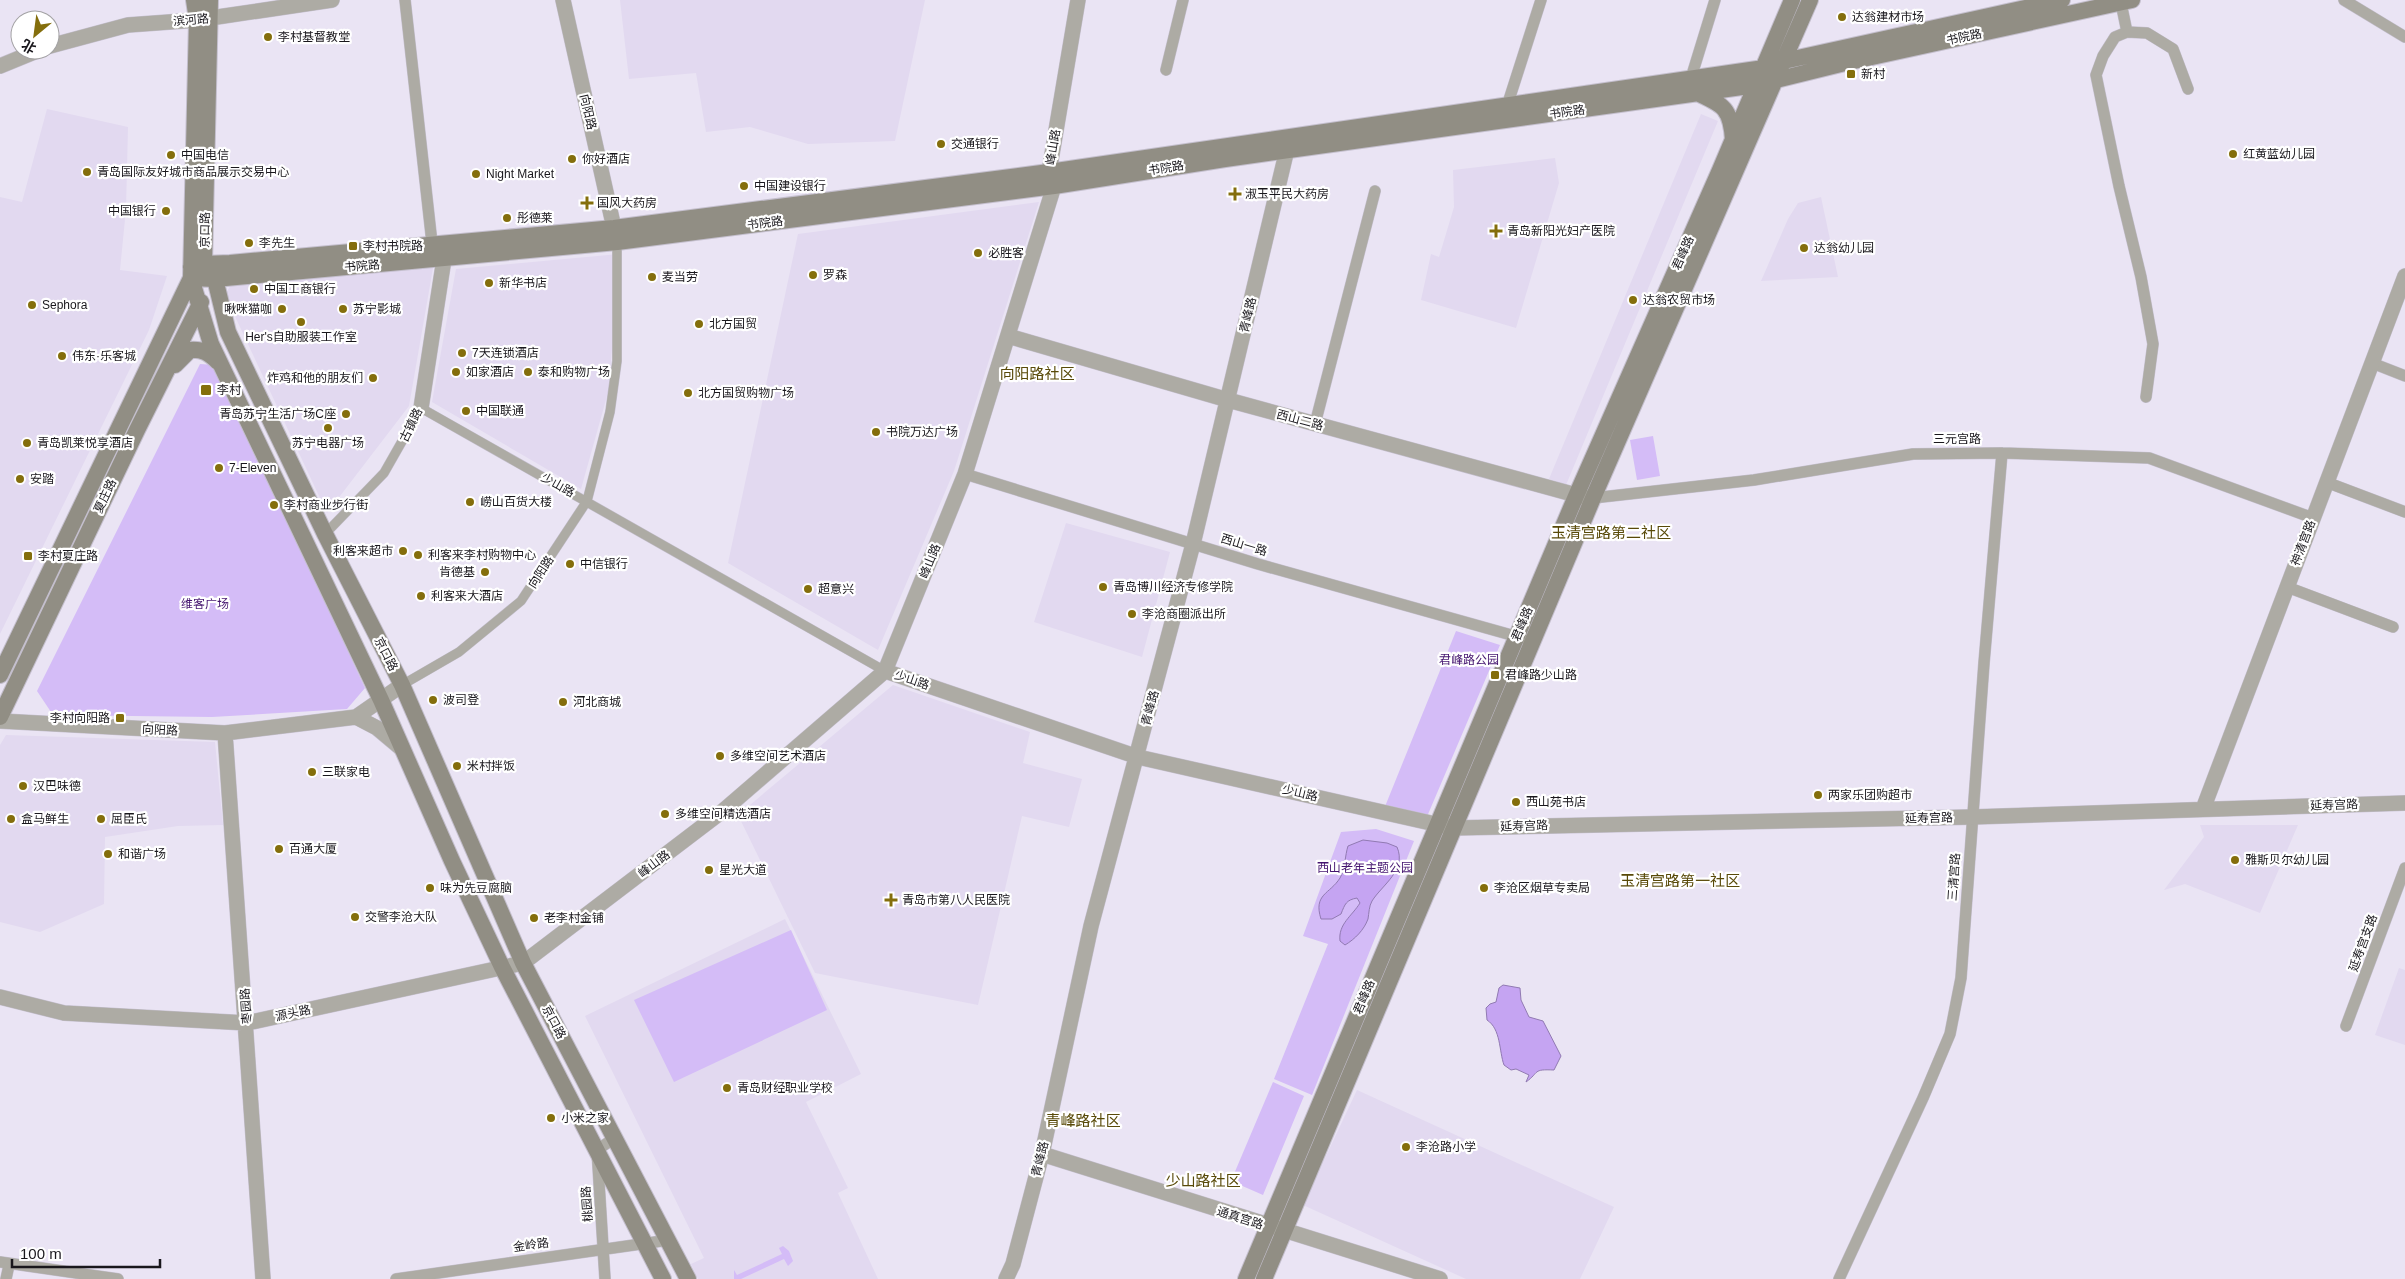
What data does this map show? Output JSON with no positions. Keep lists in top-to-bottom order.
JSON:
{
  "streets": {
    "main road": [
      "书院路",
      "京口路",
      "君峰路",
      "夏庄路"
    ],
    "street": [
      "滨河路",
      "向阳路",
      "峰山路",
      "青峰路",
      "西山二路",
      "古镇路",
      "三元宫路",
      "少山路",
      "神清宫路",
      "西山一路",
      "延寿宫路",
      "三清宫路",
      "延寿宫支路",
      "枣园路",
      "源头路",
      "桃园路",
      "通真宫路",
      "金岭路"
    ]
  },
  "crossings": [
    ["滨河路", "京口路"],
    ["书院路", "向阳路"],
    ["书院路", "峰山路"],
    ["书院路", "京口路"],
    ["书院路", "君峰路"],
    ["书院路", "青峰路"],
    ["书院路", "古镇路"],
    ["书院路", "夏庄路"],
    ["向阳路", "京口路"],
    ["向阳路", "少山路"],
    ["向阳路", "枣园路"],
    ["峰山路", "京口路"],
    ["峰山路", "西山二路"],
    ["峰山路", "少山路"],
    ["峰山路", "西山一路"],
    ["峰山路", "源头路"],
    ["京口路", "古镇路"],
    ["京口路", "夏庄路"],
    ["京口路", "源头路"],
    ["京口路", "桃园路"],
    ["京口路", "金岭路"],
    ["君峰路", "西山二路"],
    ["君峰路", "三元宫路"],
    ["君峰路", "少山路"],
    ["君峰路", "西山一路"],
    ["君峰路", "延寿宫路"],
    ["君峰路", "通真宫路"],
    ["青峰路", "西山二路"],
    ["青峰路", "少山路"],
    ["青峰路", "西山一路"],
    ["青峰路", "通真宫路"],
    ["西山二路", "三元宫路"],
    ["古镇路", "少山路"],
    ["三元宫路", "神清宫路"],
    ["三元宫路", "三清宫路"],
    ["少山路", "延寿宫路"],
    ["神清宫路", "延寿宫路"],
    ["延寿宫路", "三清宫路"],
    ["枣园路", "源头路"],
    ["桃园路", "金岭路"]
  ],
  "districts": [
    "向阳路社区",
    "玉清宫路第二社区",
    "玉清宫路第一社区",
    "青峰路社区",
    "少山路社区"
  ],
  "parks": ["维客广场", "君峰路公园", "西山老年主题公园"],
  "places": {
    "other": [
      "达翁建材市场",
      "李村基督教堂",
      "交通银行",
      "红黄蓝幼儿园",
      "中国电信",
      "你好酒店",
      "青岛国际友好城市商品展示交易中心",
      "Night Market",
      "中国建设银行",
      "中国银行",
      "彤德莱",
      "李先生",
      "达翁幼儿园",
      "必胜客",
      "罗森",
      "麦当劳",
      "新华书店",
      "中国工商银行",
      "达翁农贸市场",
      "Sephora",
      "啾咪猫咖",
      "苏宁影城",
      "Her's自助服装工作室",
      "北方国贸",
      "7天连锁酒店",
      "伟东·乐客城",
      "如家酒店",
      "泰和购物广场",
      "炸鸡和他的朋友们",
      "北方国贸购物广场",
      "中国联通",
      "青岛苏宁生活广场C座",
      "苏宁电器广场",
      "书院万达广场",
      "青岛凯莱悦享酒店",
      "7-Eleven",
      "安踏",
      "崂山百货大楼",
      "李村商业步行街",
      "利客来超市",
      "利客来李村购物中心",
      "中信银行",
      "肯德基",
      "青岛博川经济专修学院",
      "超意兴",
      "利客来大酒店",
      "李沧商圈派出所",
      "波司登",
      "河北商城",
      "多维空间艺术酒店",
      "米村拌饭",
      "三联家电",
      "汉巴味德",
      "两家乐团购超市",
      "西山苑书店",
      "多维空间精选酒店",
      "盒马鲜生",
      "屈臣氏",
      "百通大厦",
      "和谐广场",
      "雅斯贝尔幼儿园",
      "星光大道",
      "味为先豆腐脑",
      "李沧区烟草专卖局",
      "交警李沧大队",
      "老李村金铺",
      "青岛财经职业学校",
      "小米之家",
      "李沧路小学"
    ],
    "transit": [
      "新村",
      "李村书院路",
      "李村",
      "李村夏庄路",
      "君峰路少山路",
      "李村向阳路"
    ],
    "health": [
      "淑玉平民大药房",
      "国风大药房",
      "青岛新阳光妇产医院",
      "青岛市第八人民医院"
    ]
  },
  "scale_bar": "100 m",
  "north": "bottom left"
}
